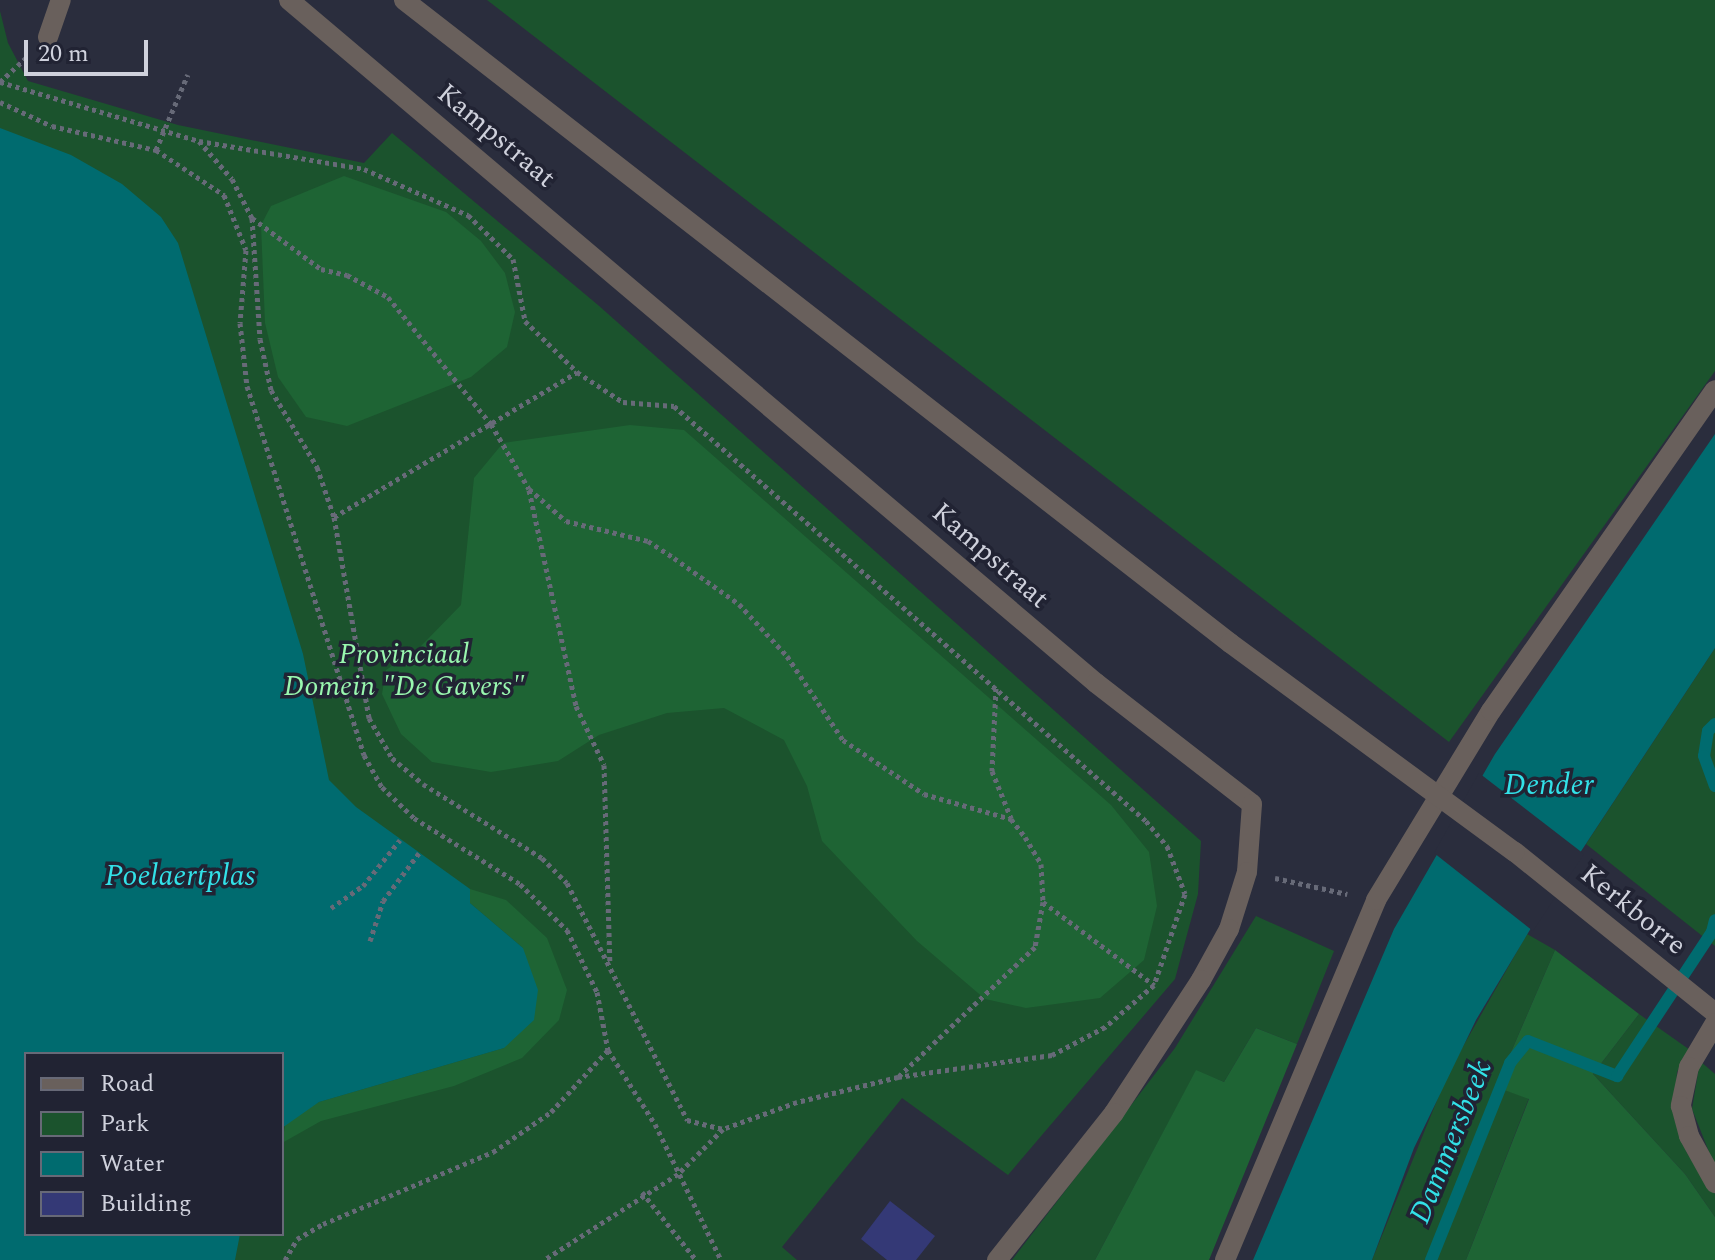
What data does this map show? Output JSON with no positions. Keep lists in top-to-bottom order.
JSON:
{
  "streets": {
    "street": ["Kampstraat", "Kerkborre"]
  },
  "crossings": [
    ["Kampstraat", "Kerkborre"]
  ],
  "water": ["Dender", "Poelaertplas", "Dammersbeek"],
  "parks": ["Provinciaal Domein \"De Gavers\""],
  "legend": [
    "Road",
    "Park",
    "Water",
    "Building"
  ],
  "scale_bar": "20 m"
}
